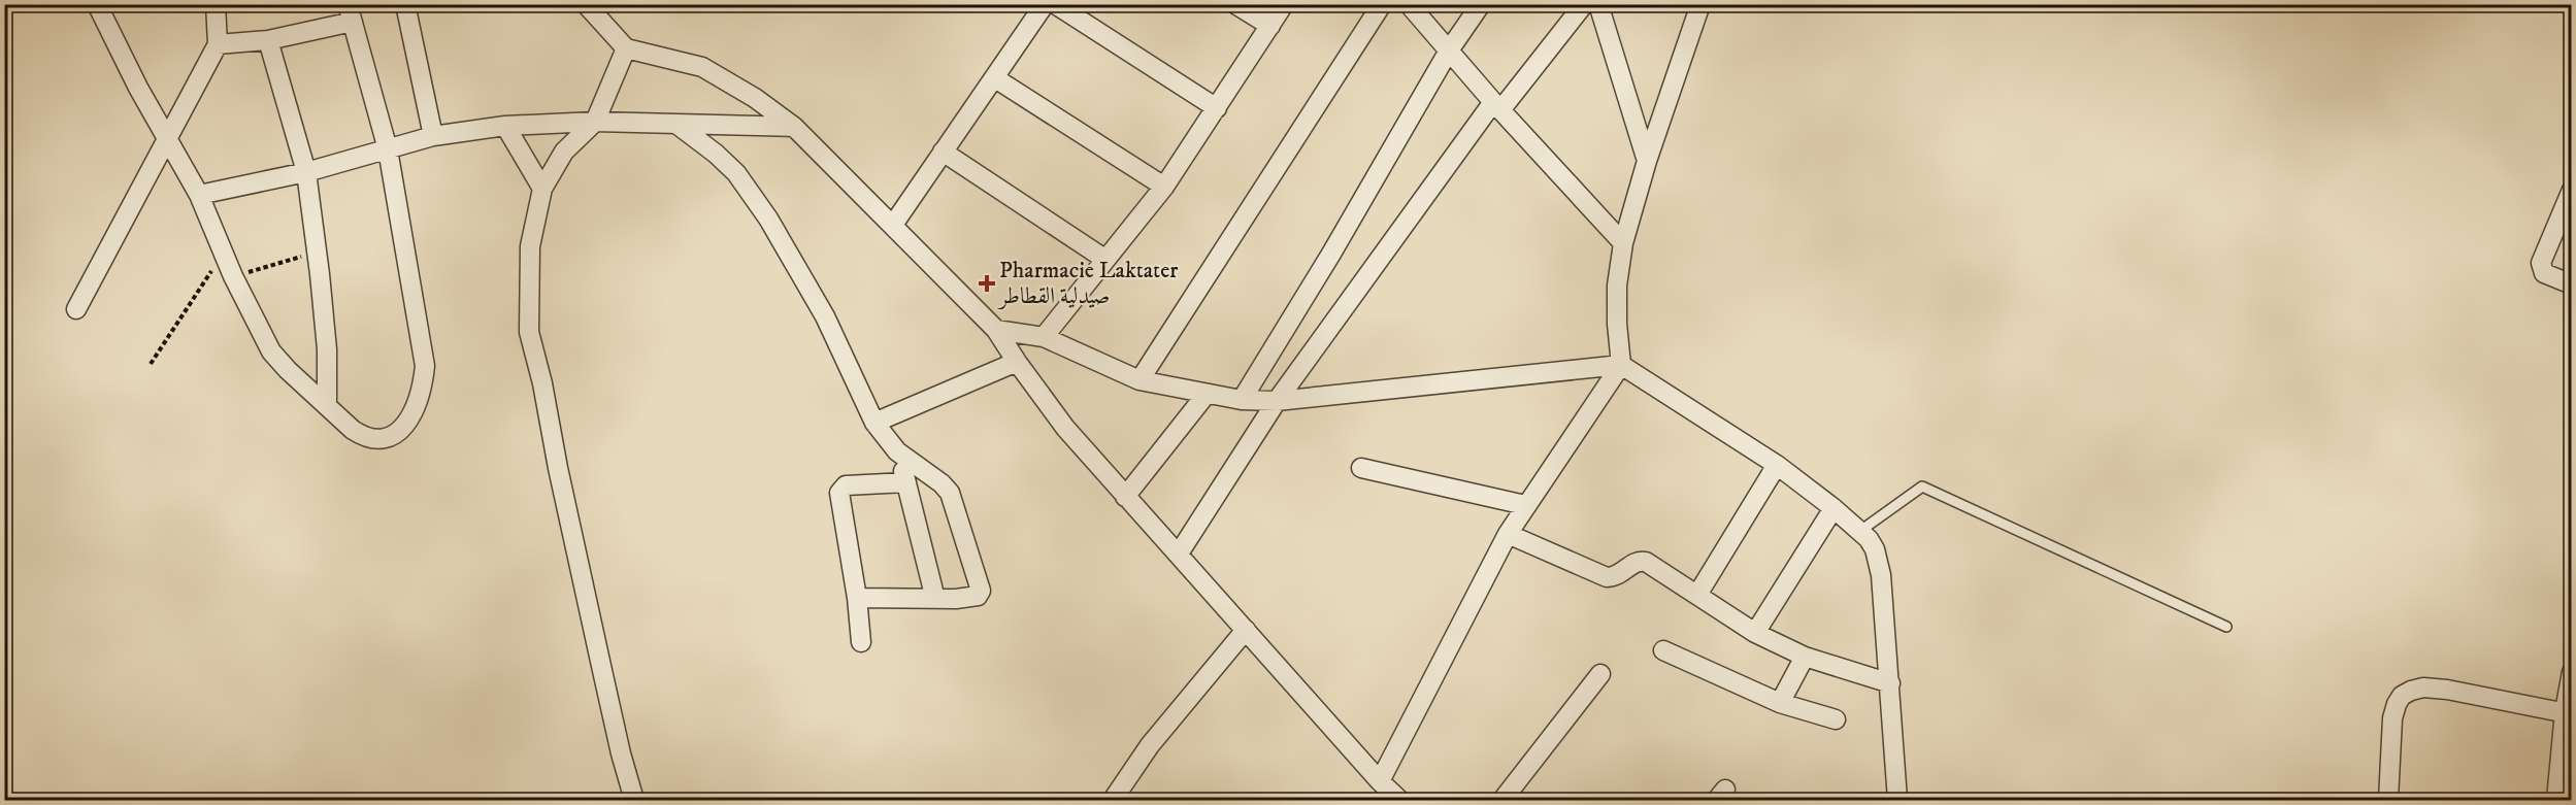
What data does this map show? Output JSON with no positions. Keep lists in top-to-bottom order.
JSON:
{
  "places": {
    "health": ["Pharmacie Laktater صيدلية القطاطر"]
  }
}
